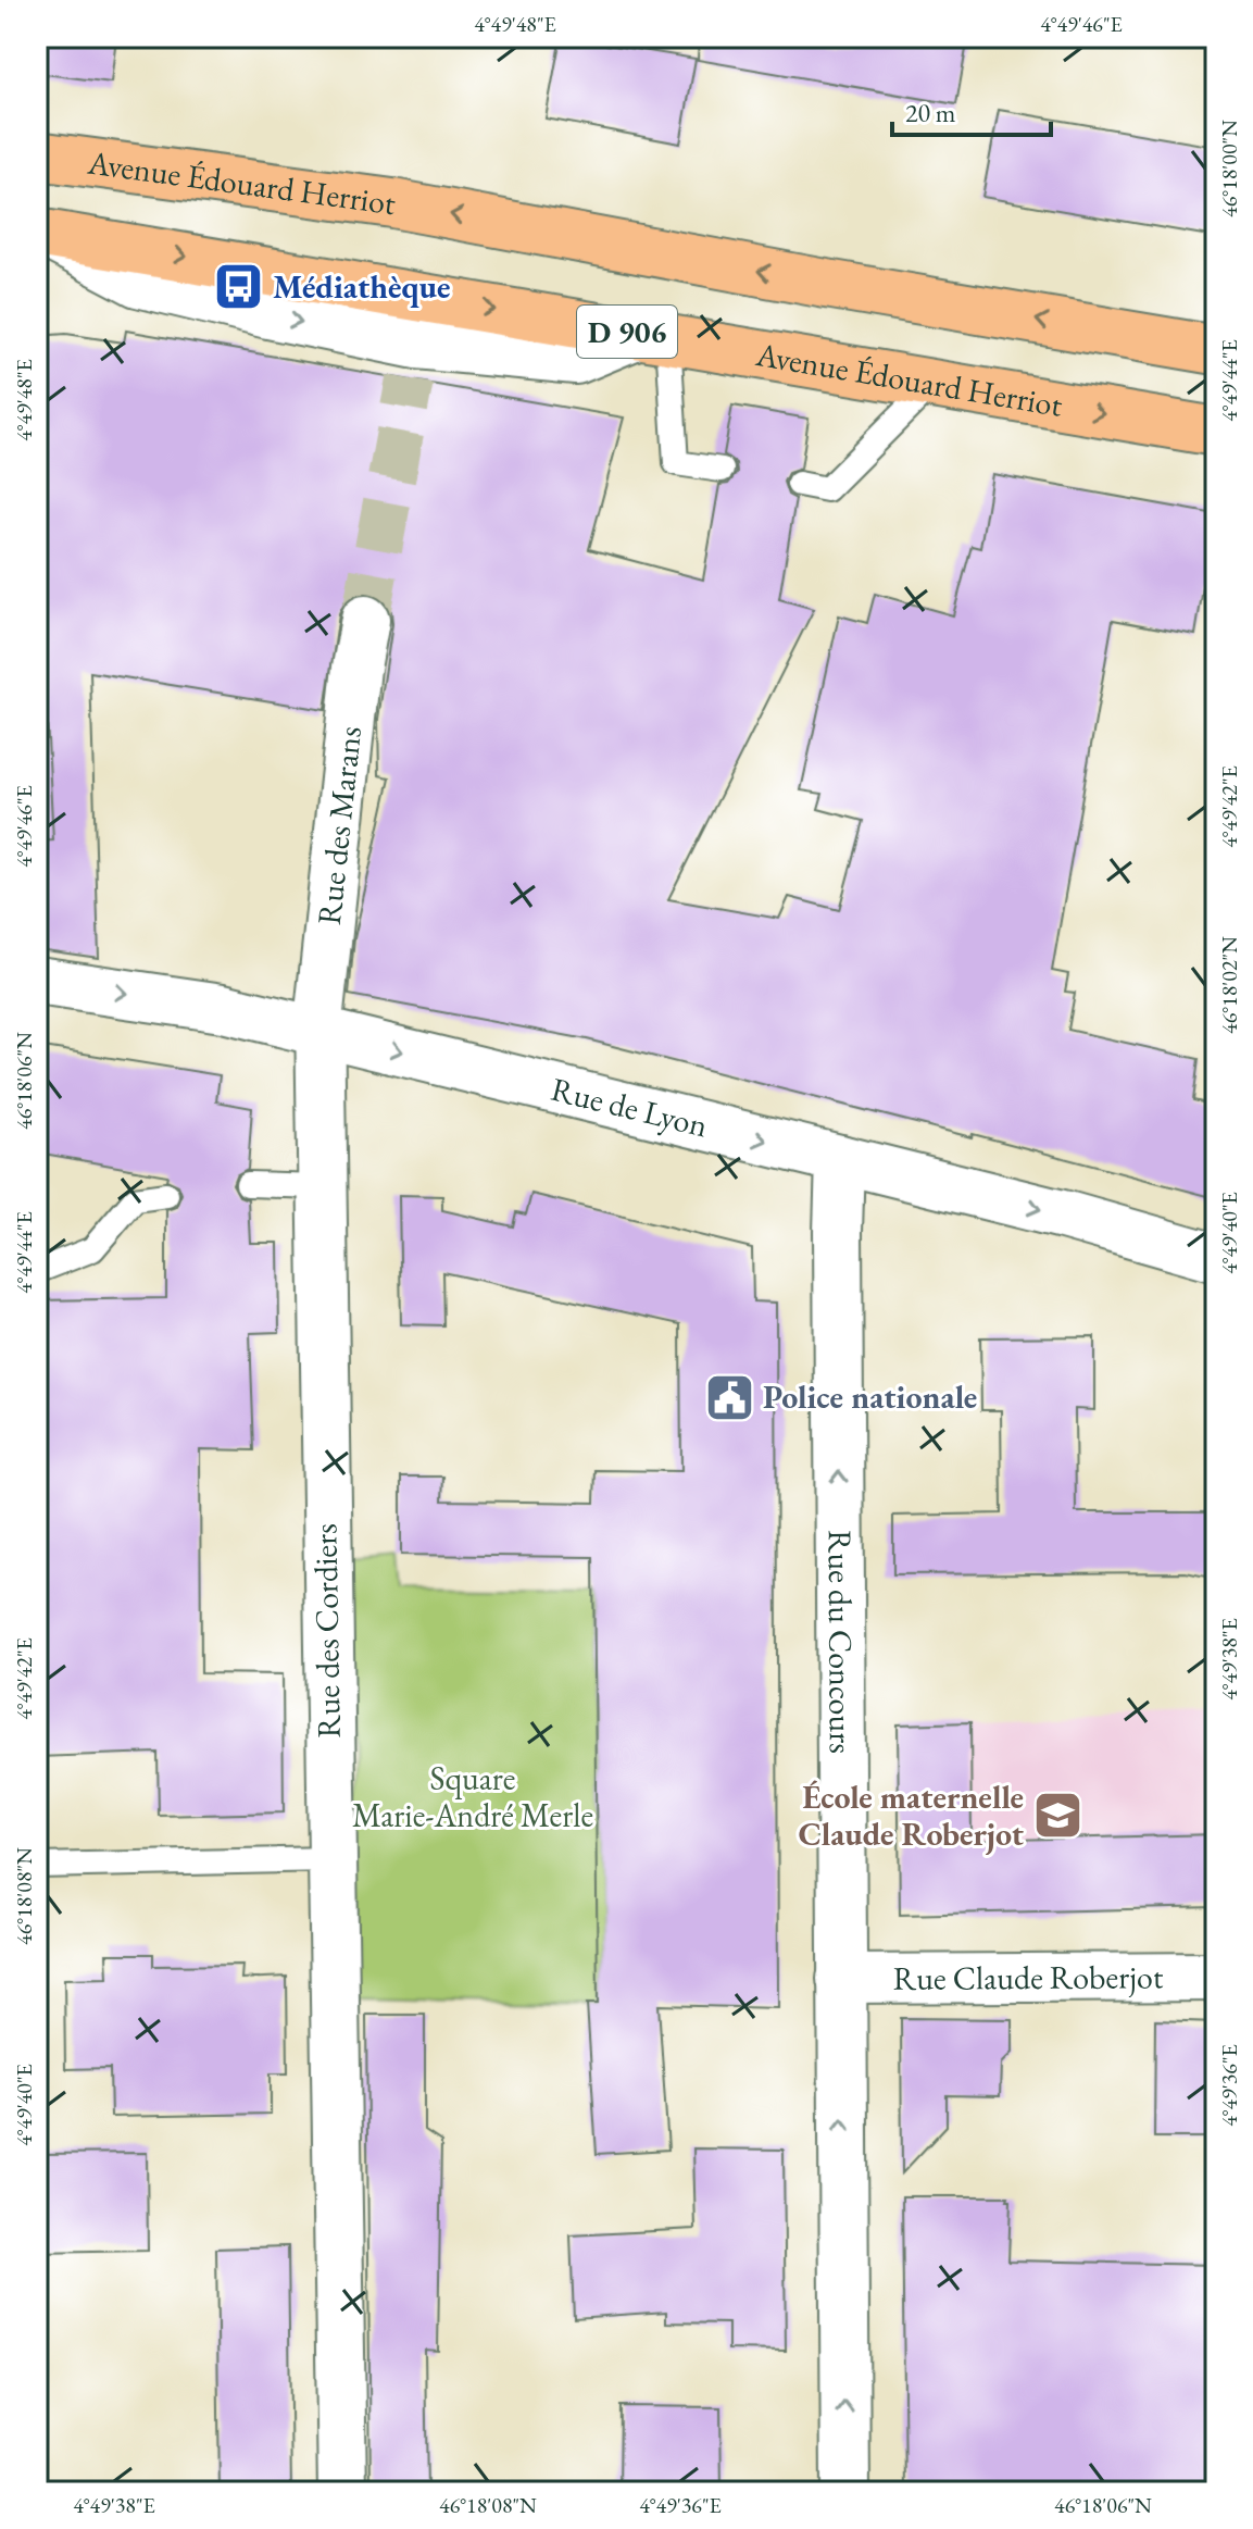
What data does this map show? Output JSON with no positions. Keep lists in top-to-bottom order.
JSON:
{
  "streets": {
    "main road": ["Avenue Édouard Herriot", "D 906"],
    "street": [
      "Rue des Marans",
      "Rue de Lyon",
      "Rue des Cordiers",
      "Rue du Concours",
      "Rue Claude Roberjot"
    ]
  },
  "crossings": [
    ["Rue des Marans", "Rue de Lyon"],
    ["Rue des Marans", "Rue des Cordiers"],
    ["Rue de Lyon", "Rue des Cordiers"],
    ["Rue de Lyon", "Rue du Concours"],
    ["Rue du Concours", "Rue Claude Roberjot"]
  ],
  "one_way": ["Rue de Lyon", "Rue du Concours"],
  "parks": ["Square Marie-André Merle"],
  "places": {
    "bus stop": ["Médiathèque"],
    "public building": ["Police nationale"],
    "school or university": ["École maternelle Claude Roberjot"]
  },
  "scale_bar": "20 m",
  "coordinates": [
    "4°49'48\"E",
    "4°49'46\"E",
    "46°18'00\"N",
    "4°49'44\"E",
    "4°49'42\"E",
    "46°18'02\"N",
    "46°18'06\"N",
    "4°49'40\"E",
    "4°49'38\"E",
    "46°18'08\"N",
    "4°49'36\"E"
  ]
}
